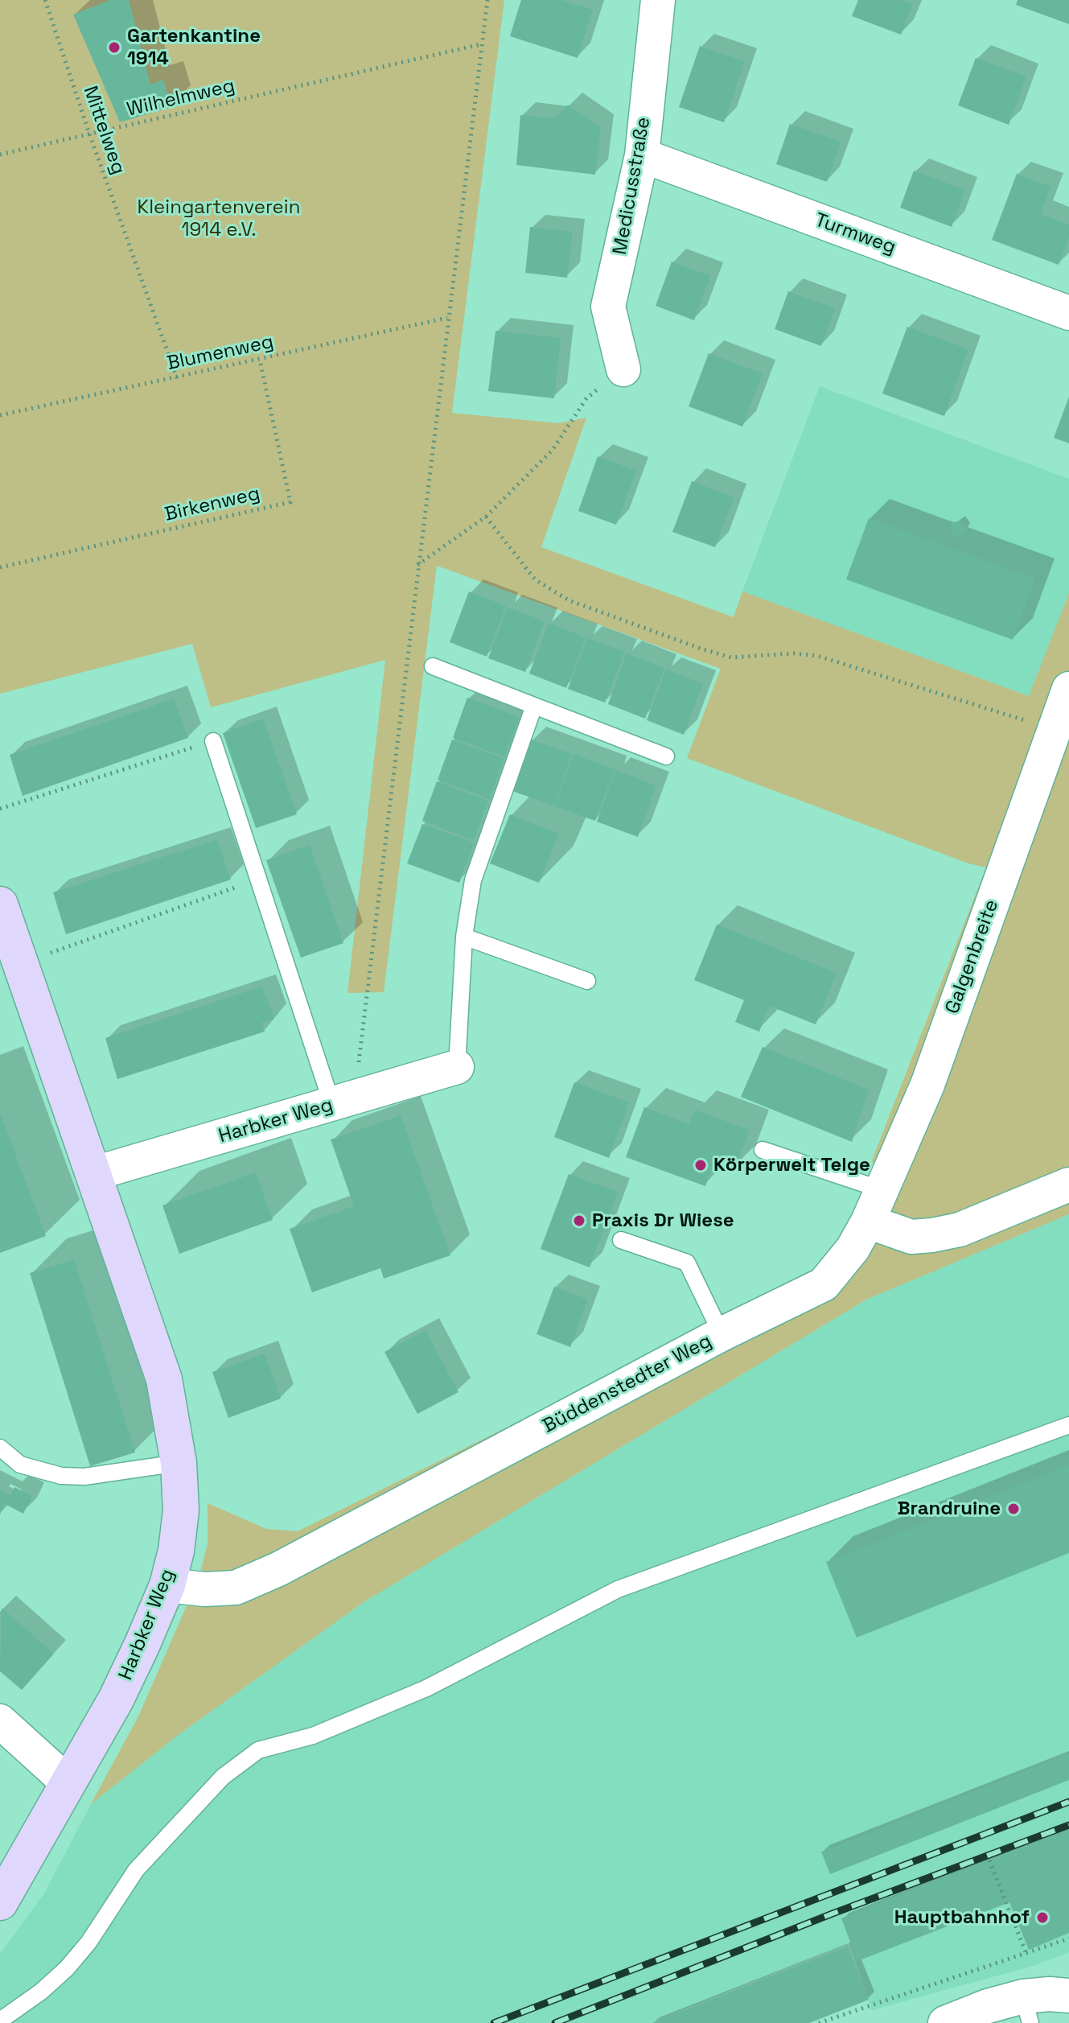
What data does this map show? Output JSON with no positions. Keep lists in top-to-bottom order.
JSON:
{
  "streets": {
    "main road": ["Harbker Weg"],
    "street": [
      "Medicusstraße",
      "Turmweg",
      "Galgenbreite",
      "Büddenstedter Weg"
    ],
    "path": [
      "Wilhelmweg",
      "Mittelweg",
      "Blumenweg",
      "Birkenweg"
    ]
  },
  "crossings": [
    ["Wilhelmweg", "Mittelweg"],
    ["Mittelweg", "Blumenweg"],
    ["Medicusstraße", "Turmweg"],
    ["Blumenweg", "Birkenweg"],
    ["Galgenbreite", "Büddenstedter Weg"],
    ["Harbker Weg", "Büddenstedter Weg"]
  ],
  "parks": ["Kleingartenverein 1914 e.V."],
  "places": [
    "Gartenkantine 1914",
    "Körperwelt Telge",
    "Praxis Dr Wiese",
    "Brandruine",
    "Hauptbahnhof"
  ]
}
